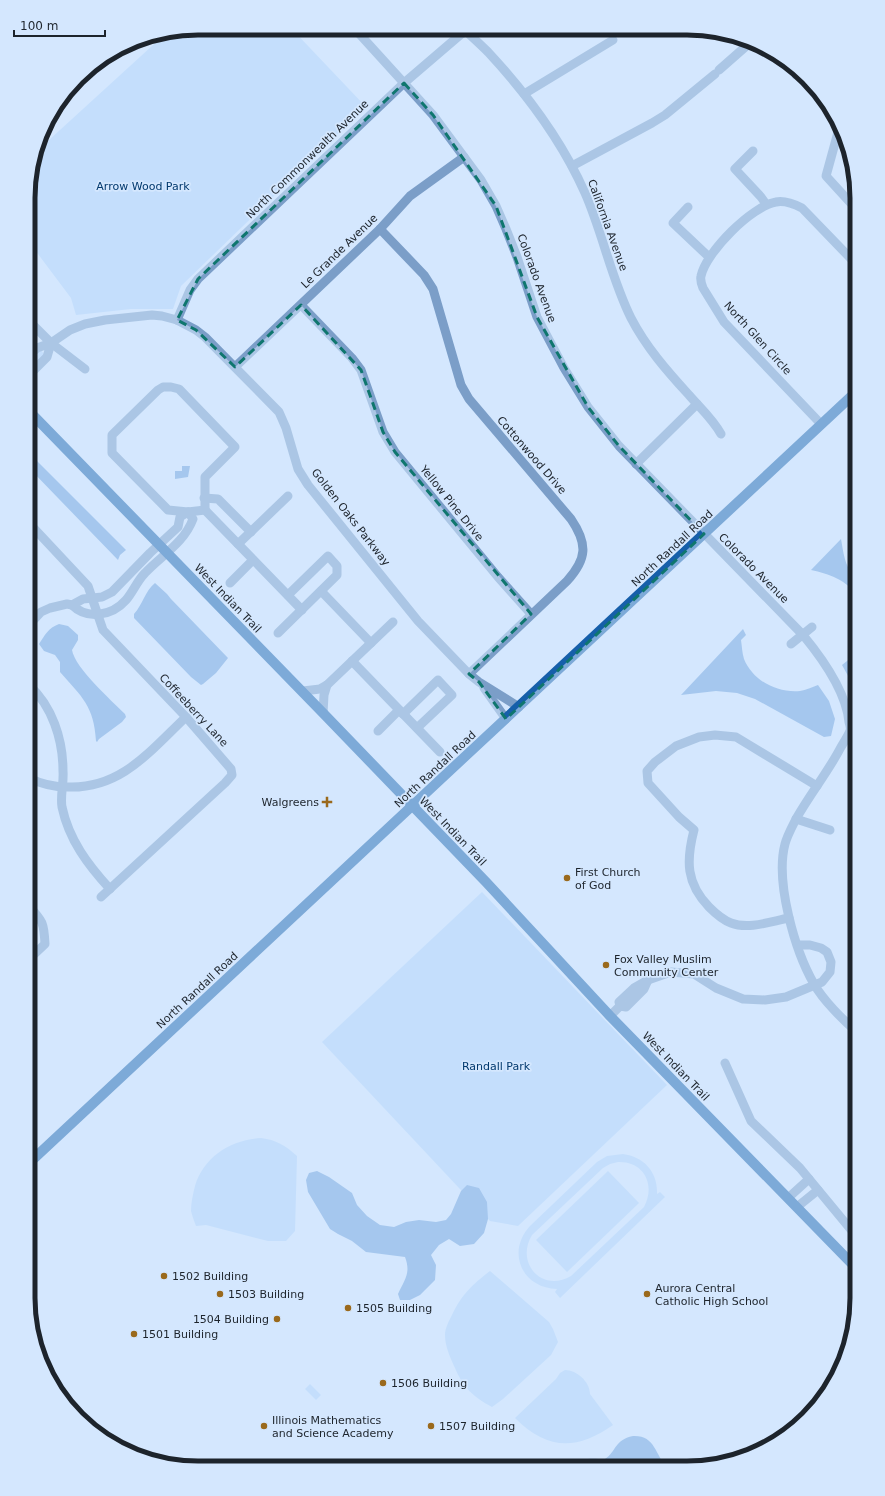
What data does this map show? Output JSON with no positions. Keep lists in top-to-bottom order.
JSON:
{
  "streets": {
    "main road": ["North Randall Road", "West Indian Trail"],
    "street": [
      "North Commonwealth Avenue",
      "California Avenue",
      "Le Grande Avenue",
      "Colorado Avenue",
      "North Glen Circle",
      "Cottonwood Drive",
      "Yellow Pine Drive",
      "Golden Oaks Parkway",
      "Coffeeberry Lane"
    ]
  },
  "crossings": [
    ["North Commonwealth Avenue", "Colorado Avenue"],
    ["North Commonwealth Avenue", "Golden Oaks Parkway"],
    ["Le Grande Avenue", "Colorado Avenue"],
    ["Le Grande Avenue", "Cottonwood Drive"],
    ["Le Grande Avenue", "Yellow Pine Drive"],
    ["Le Grande Avenue", "Golden Oaks Parkway"],
    ["Colorado Avenue", "North Randall Road"],
    ["North Glen Circle", "North Randall Road"],
    ["Cottonwood Drive", "Yellow Pine Drive"],
    ["Cottonwood Drive", "Golden Oaks Parkway"],
    ["Golden Oaks Parkway", "North Randall Road"],
    ["North Randall Road", "West Indian Trail"]
  ],
  "parks": ["Arrow Wood Park", "Randall Park"],
  "places": {
    "health": ["Walgreens"],
    "other": [
      "First Church of God",
      "Fox Valley Muslim Community Center",
      "1502 Building",
      "1503 Building",
      "Aurora Central Catholic High School",
      "1505 Building",
      "1504 Building",
      "1501 Building",
      "1506 Building",
      "Illinois Mathematics and Science Academy",
      "1507 Building"
    ]
  },
  "scale_bar": "100 m"
}
